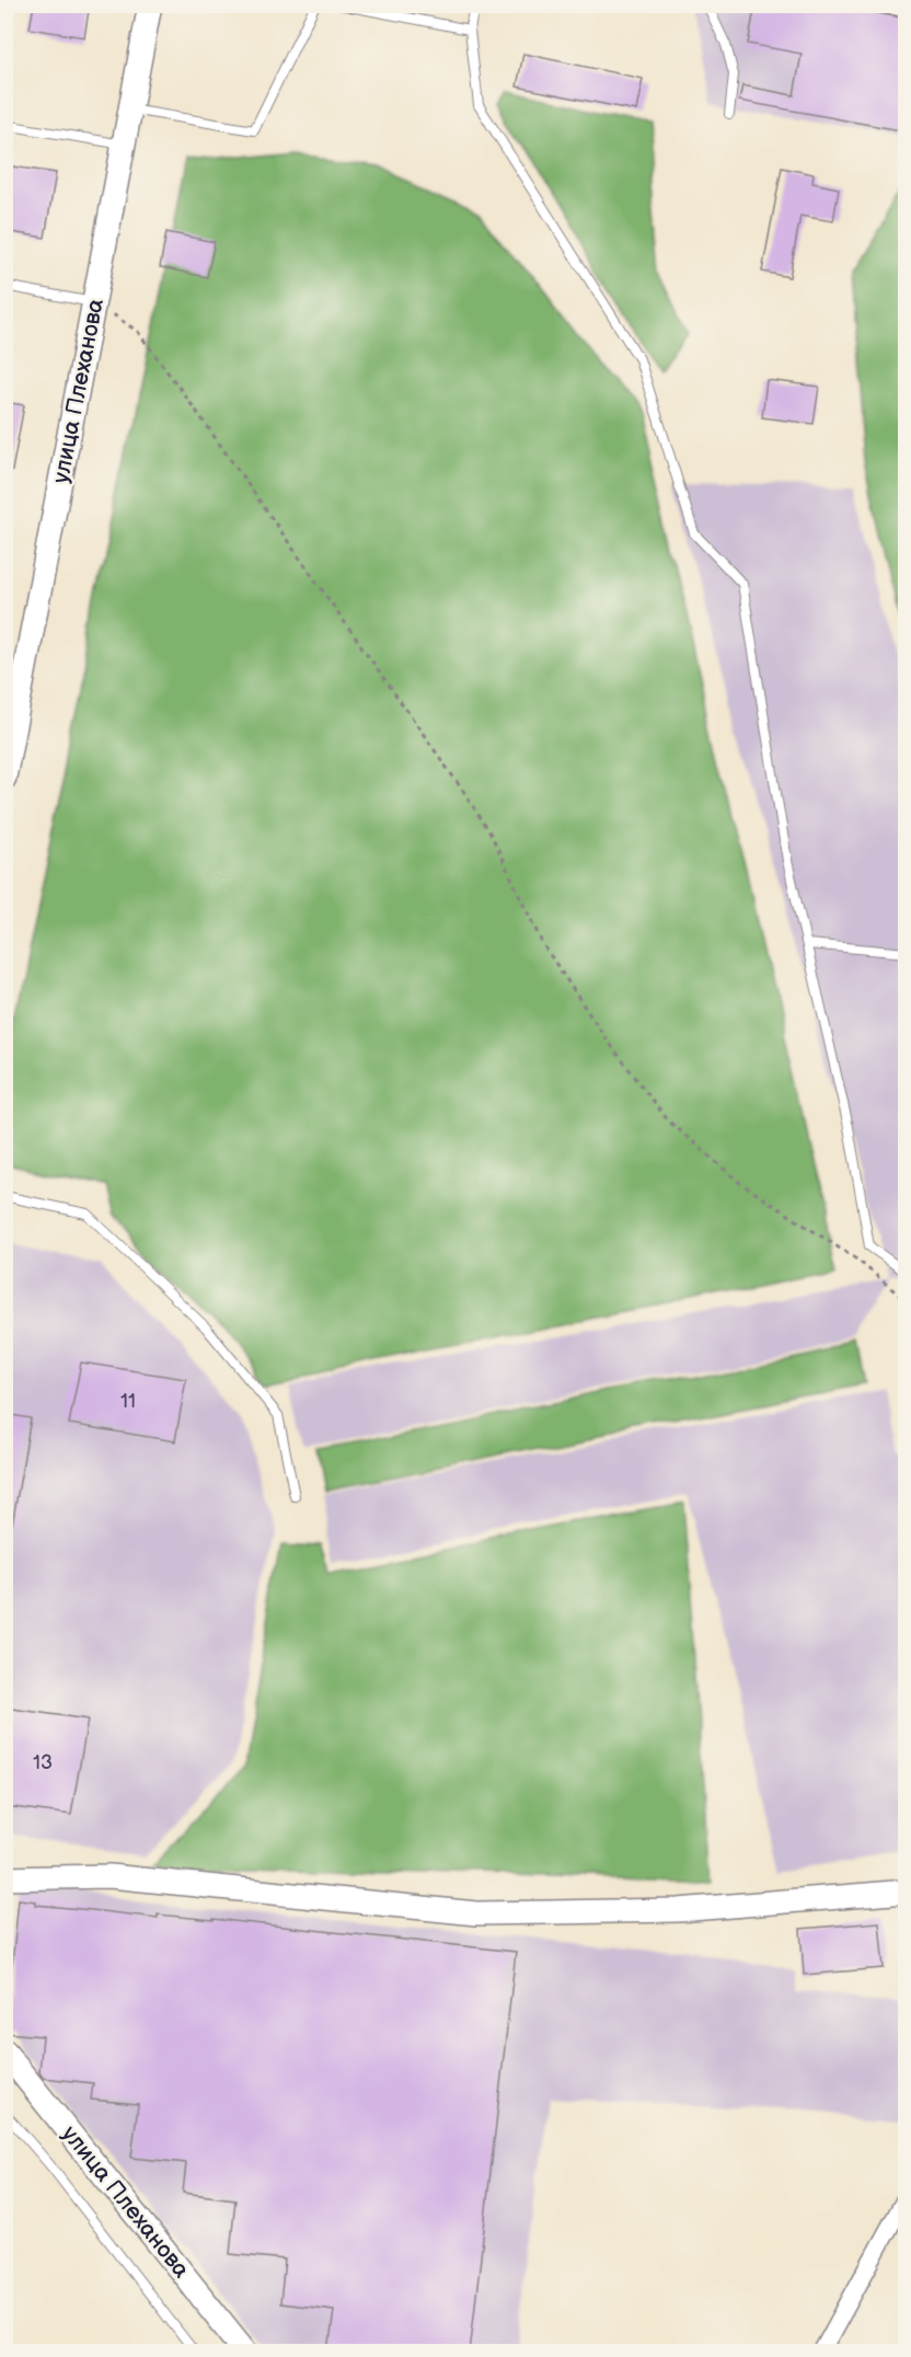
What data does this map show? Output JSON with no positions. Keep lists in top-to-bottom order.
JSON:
{
  "streets": {
    "street": ["улица Плеханова"]
  },
  "house_numbers": ["11", "13"]
}
